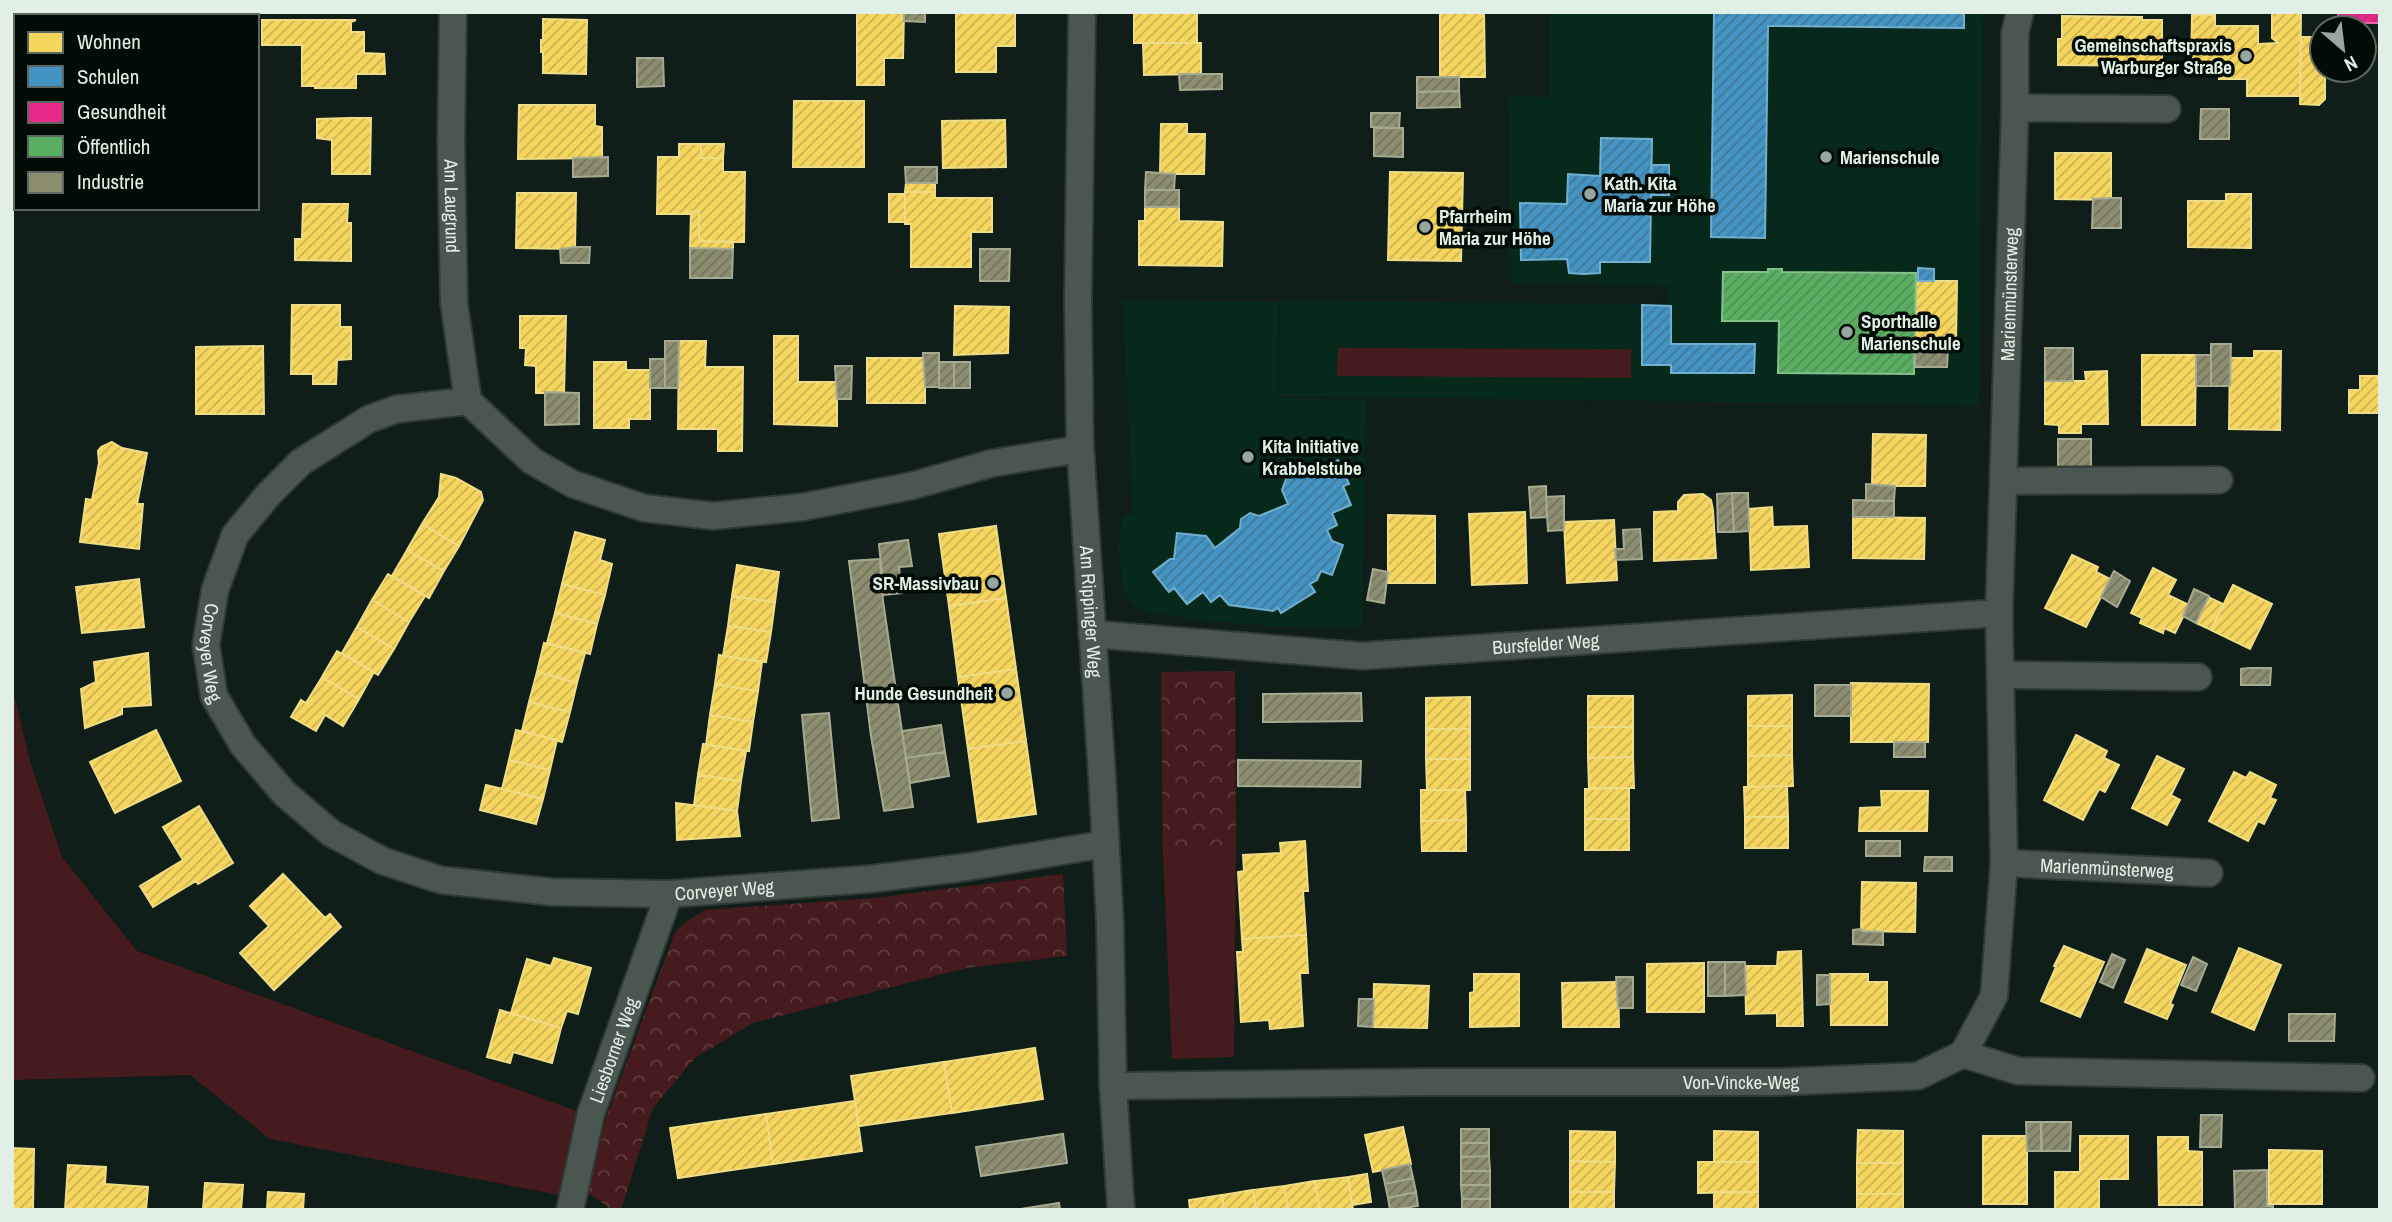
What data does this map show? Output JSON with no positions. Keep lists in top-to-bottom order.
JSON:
{
  "streets": {
    "street": [
      "Am Laugrund",
      "Marienmünsterweg",
      "Am Rippinger Weg",
      "Bursfelder Weg",
      "Corveyer Weg",
      "Liesborner Weg",
      "Von-Vincke-Weg"
    ]
  },
  "crossings": [
    ["Am Laugrund", "Corveyer Weg"],
    ["Marienmünsterweg", "Bursfelder Weg"],
    ["Marienmünsterweg", "Von-Vincke-Weg"],
    ["Am Rippinger Weg", "Bursfelder Weg"],
    ["Am Rippinger Weg", "Corveyer Weg"],
    ["Am Rippinger Weg", "Von-Vincke-Weg"],
    ["Corveyer Weg", "Liesborner Weg"]
  ],
  "places": [
    "Gemeinschaftspraxis Warburger Straße",
    "Marienschule",
    "Kath. Kita Maria zur Höhe",
    "Pfarrheim Maria zur Höhe",
    "Sporthalle Marienschule",
    "Kita Initiative Krabbelstube",
    "SR-Massivbau",
    "Hunde Gesundheit"
  ],
  "legend": [
    "Wohnen",
    "Schulen",
    "Gesundheit",
    "Öffentlich",
    "Industrie"
  ],
  "north": "bottom right"
}
